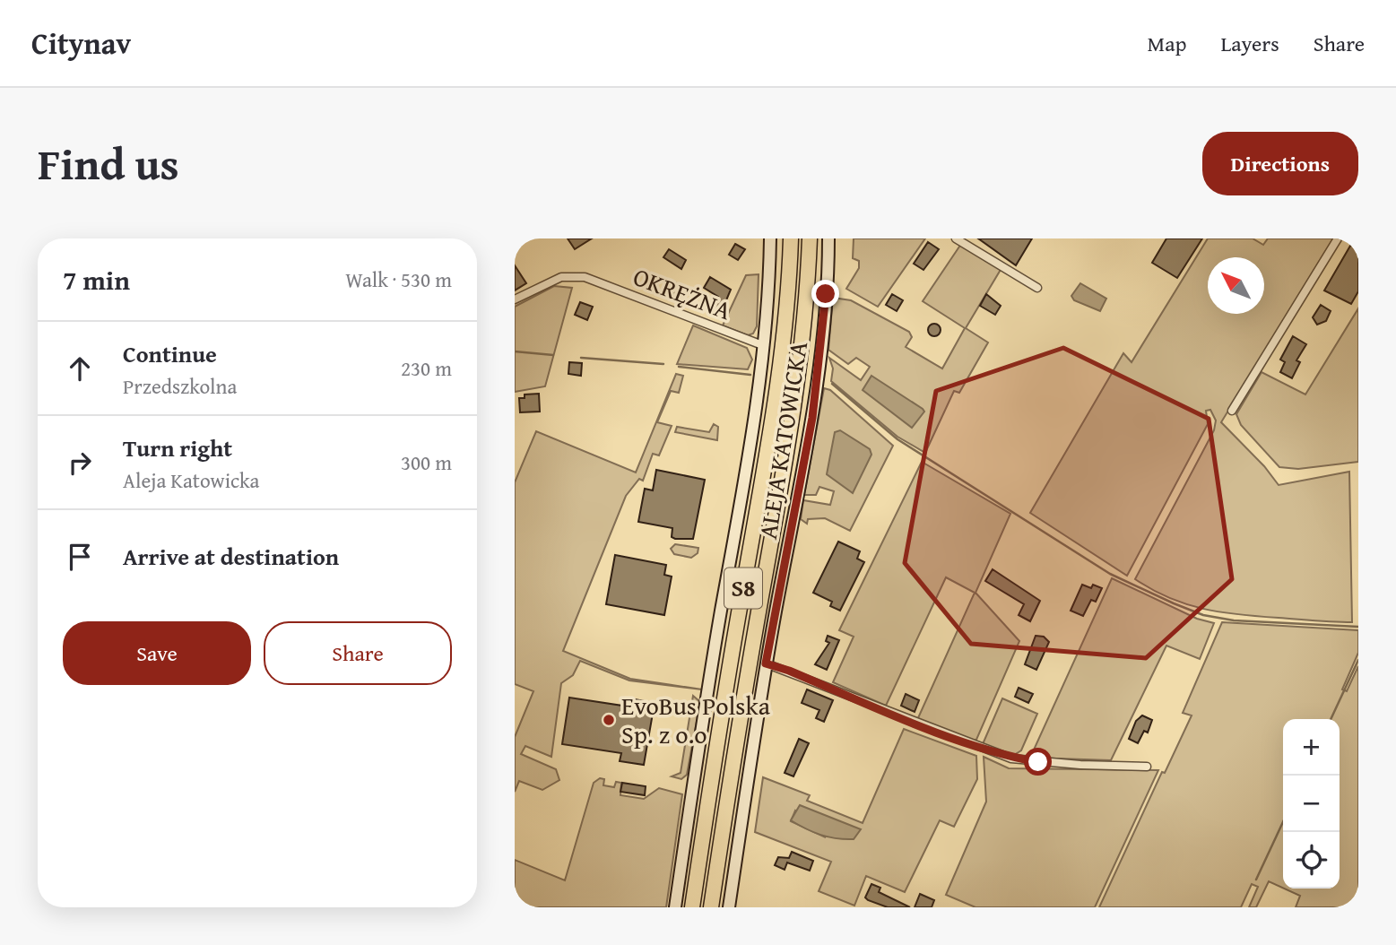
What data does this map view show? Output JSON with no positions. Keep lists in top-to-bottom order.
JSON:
{
  "streets": {
    "highway": ["S8"],
    "street": ["OKRĘŻNA", "ALEJA KATOWICKA"]
  },
  "crossings": [
    ["OKRĘŻNA", "ALEJA KATOWICKA"]
  ],
  "places": ["EvoBus Polska Sp. z o.o"],
  "north": "top left",
  "page": {
    "header": "Citynav",
    "nav": ["Map", "Layers", "Share"],
    "title": "Find us",
    "buttons": [
      "Directions",
      ["Save", "Share"]
    ],
    "heading": ["7 min", "Walk · 530 m"],
    "list": [
      ["Continue", "Przedszkolna", "230 m"],
      ["Turn right", "Aleja Katowicka", "300 m"],
      "Arrive at destination"
    ],
    "map_buttons": ["+", "−"]
  }
}
